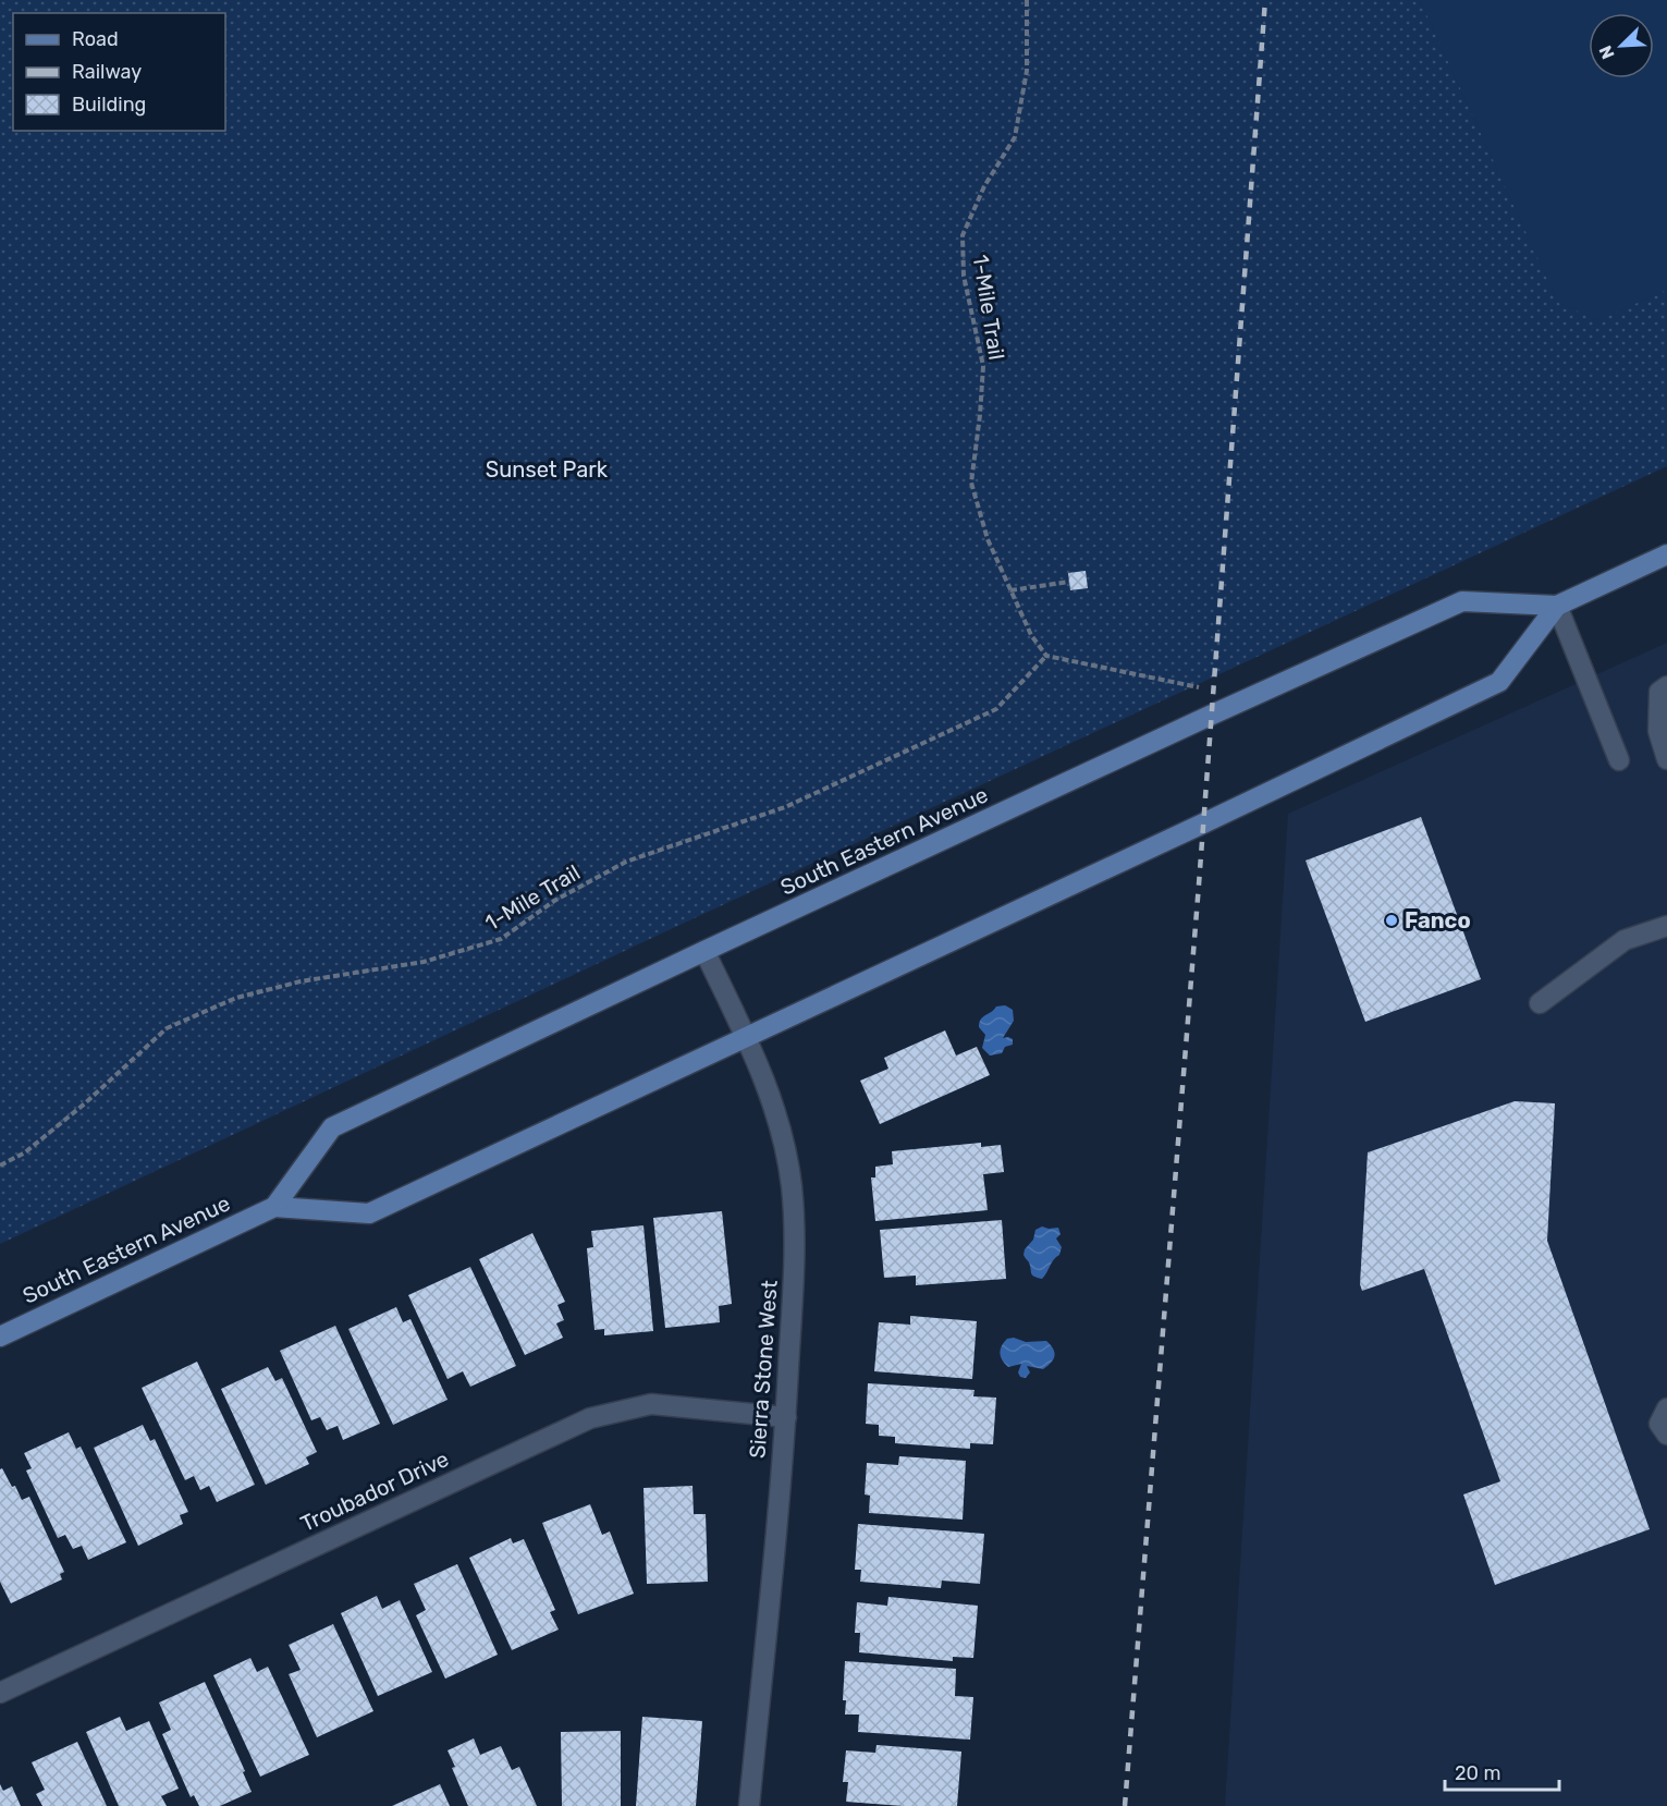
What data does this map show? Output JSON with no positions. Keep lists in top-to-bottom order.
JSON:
{
  "streets": {
    "main road": ["South Eastern Avenue"],
    "street": ["Sierra Stone West", "Troubador Drive"],
    "path": ["1-Mile Trail"]
  },
  "crossings": [
    ["South Eastern Avenue", "Sierra Stone West"],
    ["Sierra Stone West", "Troubador Drive"]
  ],
  "parks": ["Sunset Park"],
  "places": ["Fanco"],
  "legend": ["Road", "Railway", "Building"],
  "scale_bar": "20 m",
  "north": "bottom left"
}
